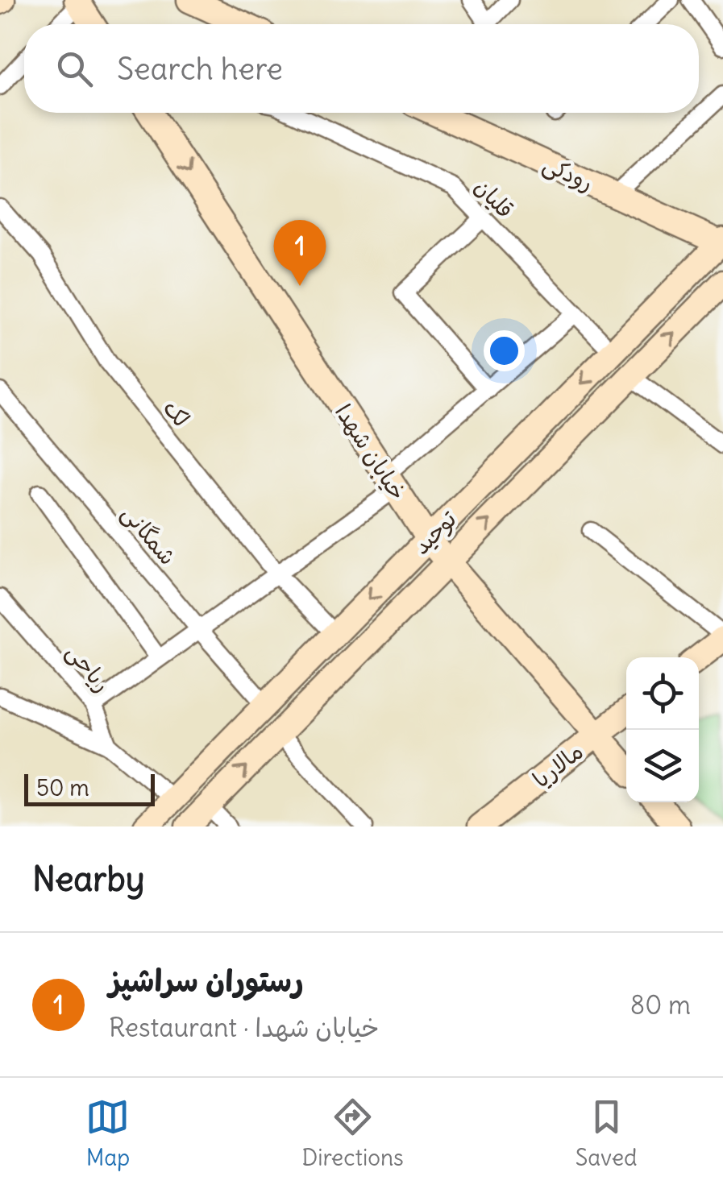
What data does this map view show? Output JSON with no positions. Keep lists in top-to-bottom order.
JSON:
{
  "streets": {
    "main road": [
      "رودکی",
      "خیابان شهدا",
      "توحید",
      "مالاریا"
    ],
    "street": [
      "قلیان",
      "لک",
      "شمگانی",
      "ریاحی"
    ]
  },
  "crossings": [
    ["رودکی", "توحید"],
    ["قلیان", "توحید"],
    ["لک", "توحید"],
    ["خیابان شهدا", "توحید"],
    ["خیابان شهدا", "مالاریا"],
    ["توحید", "شمگانی"],
    ["توحید", "ریاحی"]
  ],
  "one_way": ["خیابان شهدا"],
  "scale_bar": "50 m",
  "page": {
    "search": "Search here",
    "pins": "1",
    "scale": "50 m",
    "heading": "Nearby",
    "list": [
      {
        "mark": "1",
        "name": "رستوران سراشپز",
        "note": "Restaurant · خیابان شهدا",
        "value": "80 m"
      }
    ],
    "nav": ["Map", "Directions", "Saved"]
  }
}
